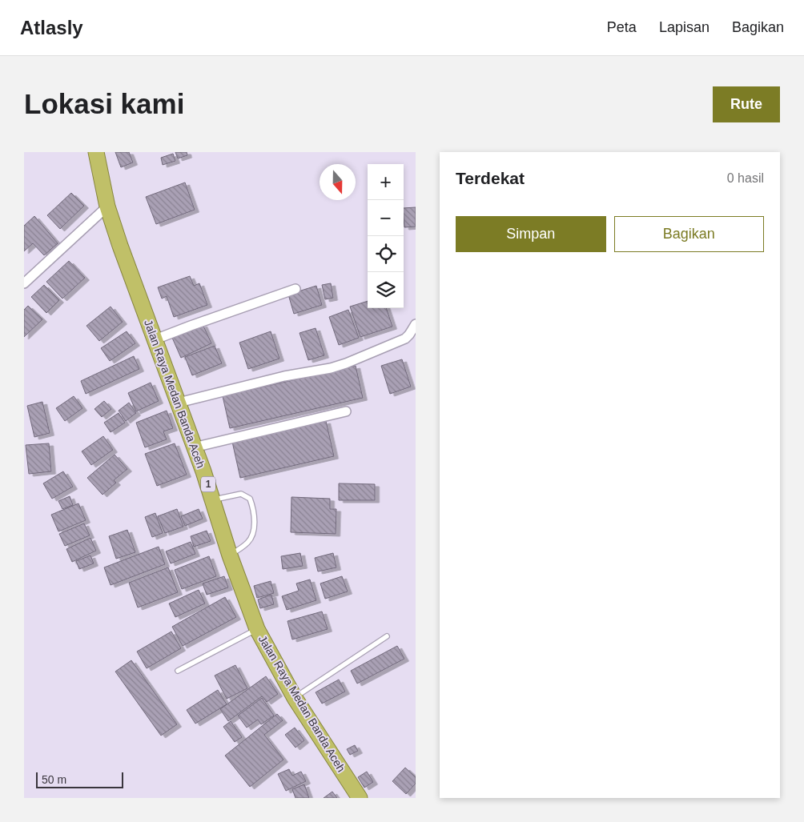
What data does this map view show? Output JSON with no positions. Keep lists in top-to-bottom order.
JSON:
{
  "streets": {
    "highway": ["Jalan Raya Medan Banda Aceh", "1"]
  },
  "scale_bar": "50 m",
  "north": "bottom",
  "page": {
    "header": "Atlasly",
    "nav": ["Peta", "Lapisan", "Bagikan"],
    "buttons": [
      "Rute",
      ["Simpan", "Bagikan"]
    ],
    "title": "Lokasi kami",
    "heading": ["Terdekat", "0 hasil"],
    "map_buttons": ["+", "−"],
    "scale": "50 m"
  }
}
